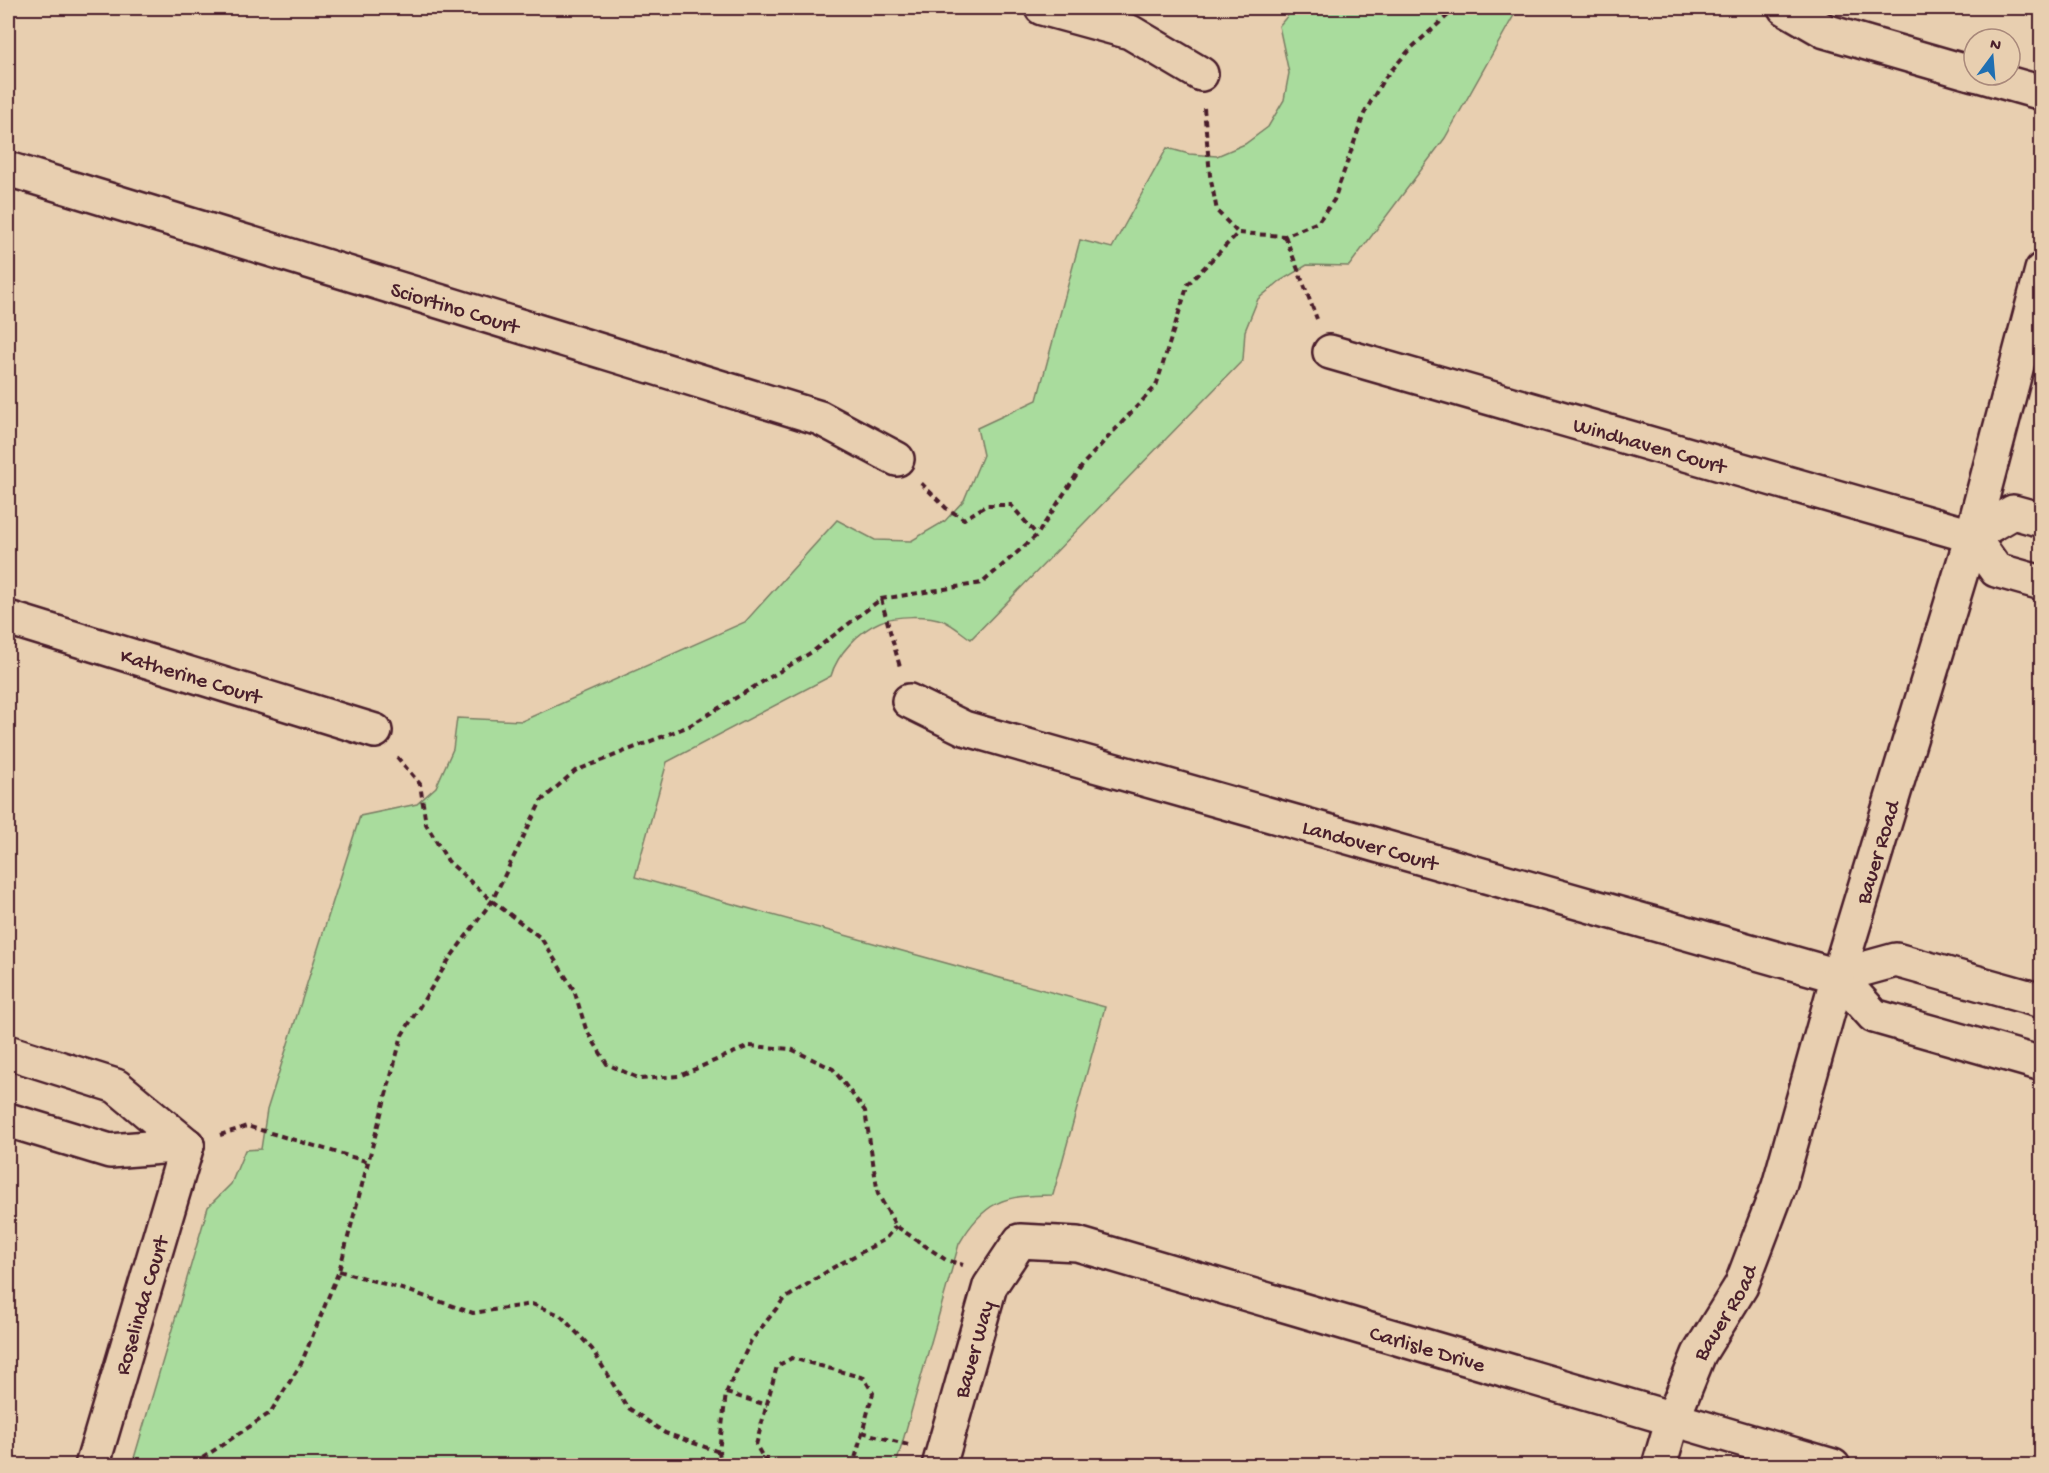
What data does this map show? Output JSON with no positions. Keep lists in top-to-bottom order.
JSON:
{
  "streets": {
    "street": [
      "Sciortino Court",
      "Windhaven Court",
      "Katherine Court",
      "Landover Court",
      "Bauer Road",
      "Roselinda Court",
      "Carlisle Drive",
      "Bauer Way"
    ]
  },
  "crossings": [
    ["Windhaven Court", "Bauer Road"],
    ["Landover Court", "Bauer Road"],
    ["Bauer Road", "Carlisle Drive"],
    ["Carlisle Drive", "Bauer Way"]
  ],
  "north": "top"
}
